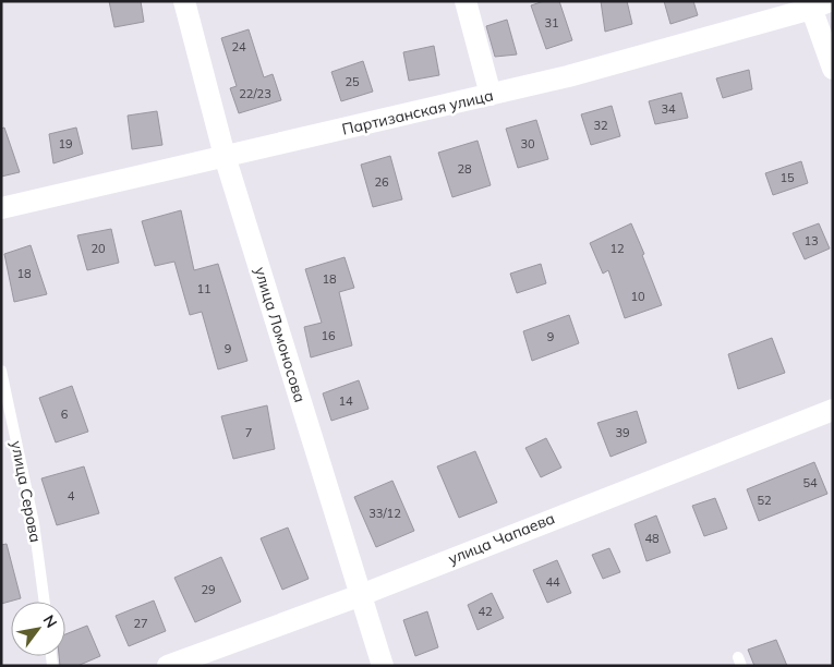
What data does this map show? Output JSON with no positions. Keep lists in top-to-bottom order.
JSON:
{
  "streets": {
    "street": ["Партизанская улица", "улица Ломоносова", "улица Чапаева"],
    "lane": ["улица Серова"]
  },
  "crossings": [
    ["Партизанская улица", "улица Ломоносова"],
    ["улица Ломоносова", "улица Чапаева"]
  ],
  "house_numbers": [
    "31",
    "24",
    "25",
    "22/23",
    "34",
    "32",
    "19",
    "30",
    "28",
    "15",
    "26",
    "13",
    "20",
    "12",
    "18",
    "18",
    "11",
    "10",
    "16",
    "9",
    "9",
    "14",
    "6",
    "7",
    "39",
    "54",
    "4",
    "52",
    "33/12",
    "48",
    "44",
    "29",
    "42",
    "27"
  ],
  "north": "top right"
}
